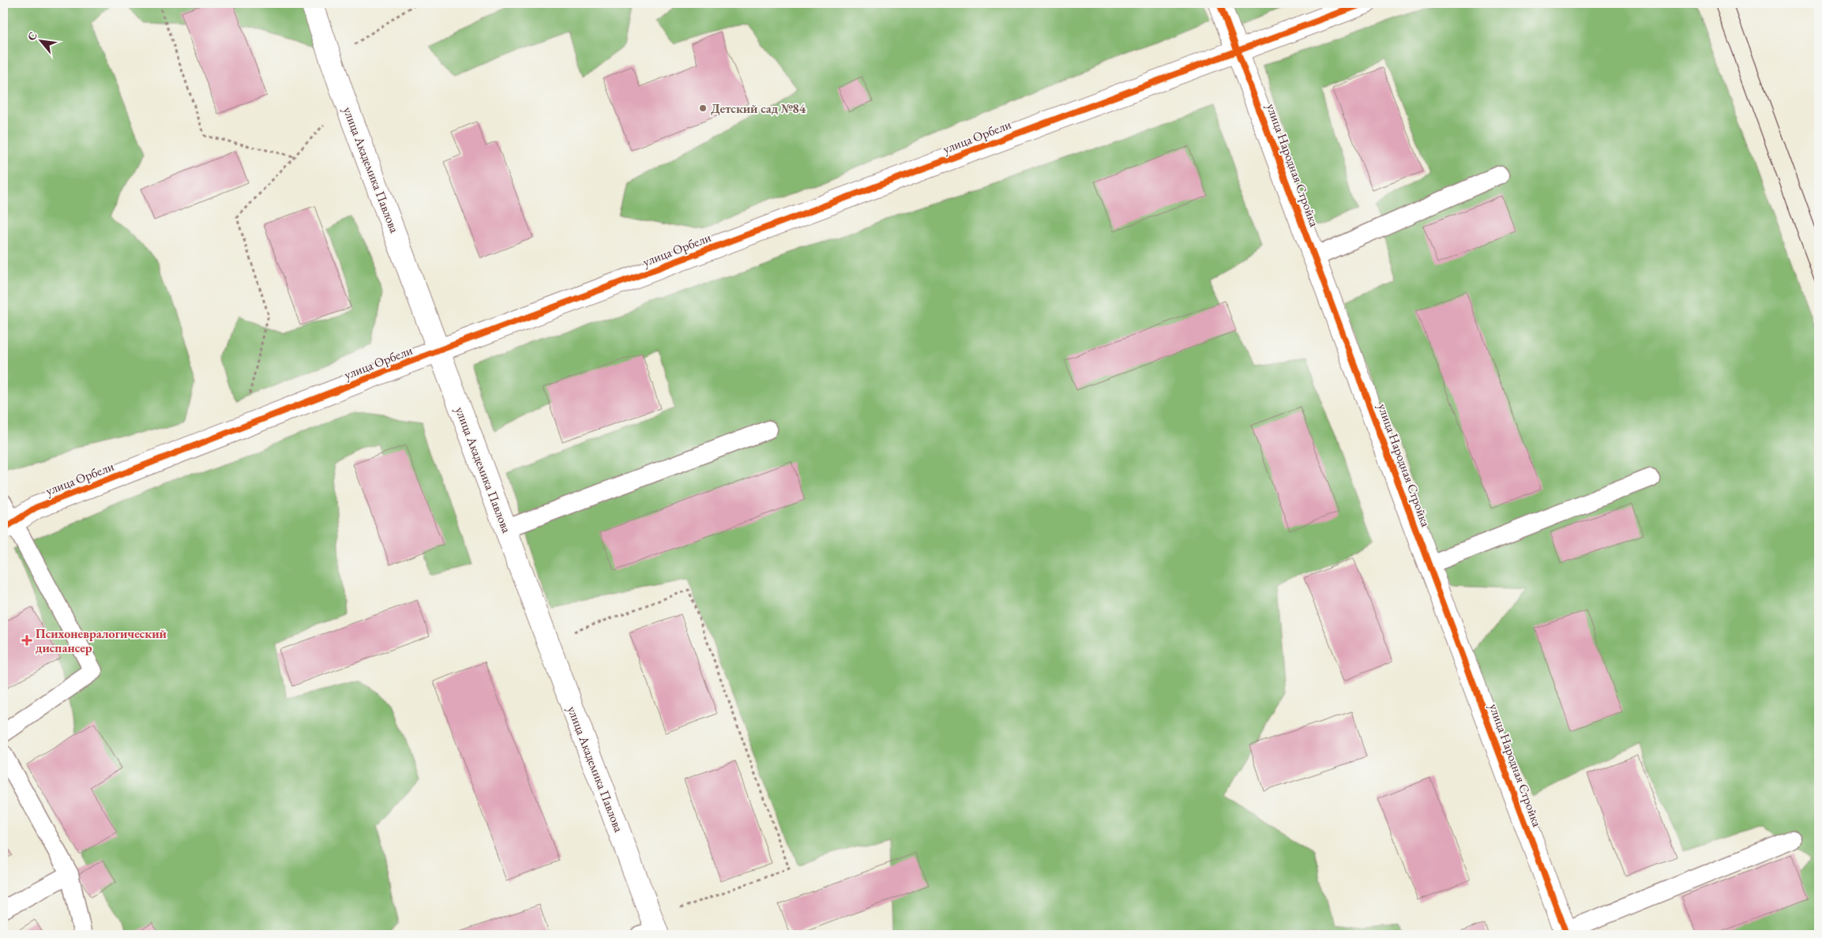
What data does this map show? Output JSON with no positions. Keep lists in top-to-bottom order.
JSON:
{
  "streets": {
    "street": ["улица Орбели", "улица Народная Стройка", "улица Академика Павлова"]
  },
  "crossings": [
    ["улица Орбели", "улица Народная Стройка"],
    ["улица Орбели", "улица Академика Павлова"]
  ],
  "places": {
    "other": ["Детский сад №84"],
    "health": ["Психоневралогический диспансер"]
  },
  "north": "top left"
}
